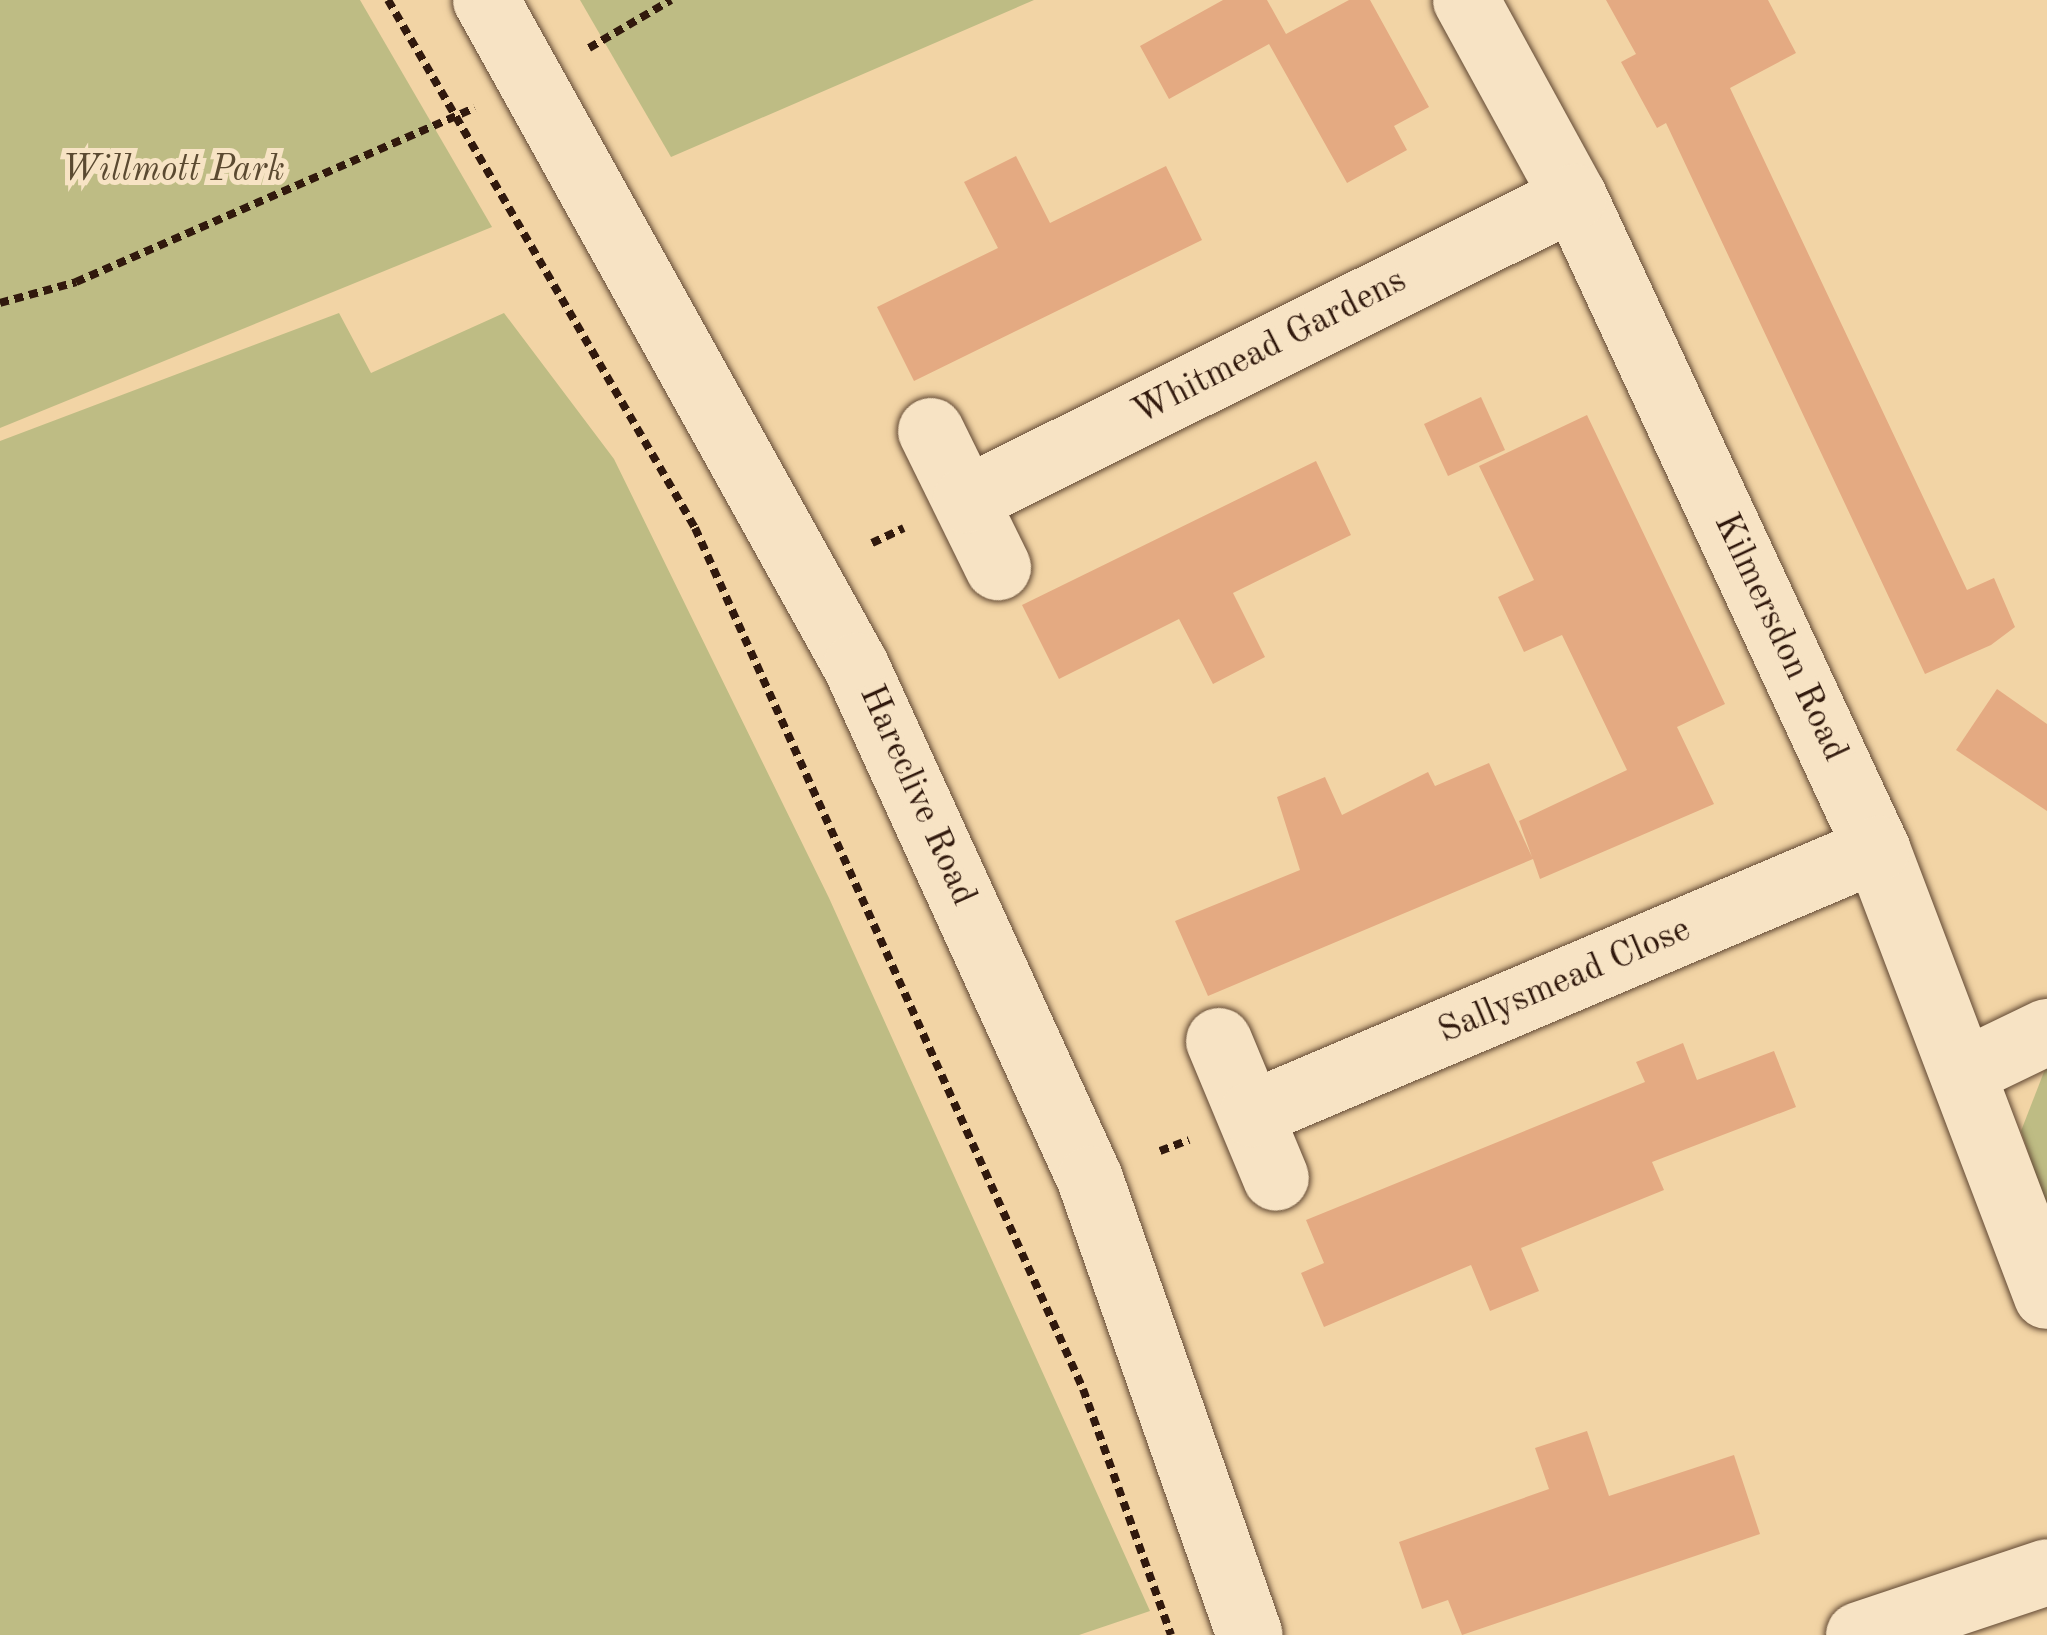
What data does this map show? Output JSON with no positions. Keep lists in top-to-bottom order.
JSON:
{
  "streets": {
    "street": [
      "Whitmead Gardens",
      "Kilmersdon Road",
      "Hareclive Road",
      "Sallysmead Close"
    ]
  },
  "crossings": [
    ["Whitmead Gardens", "Kilmersdon Road"],
    ["Kilmersdon Road", "Sallysmead Close"]
  ],
  "parks": ["Willmott Park"]
}
